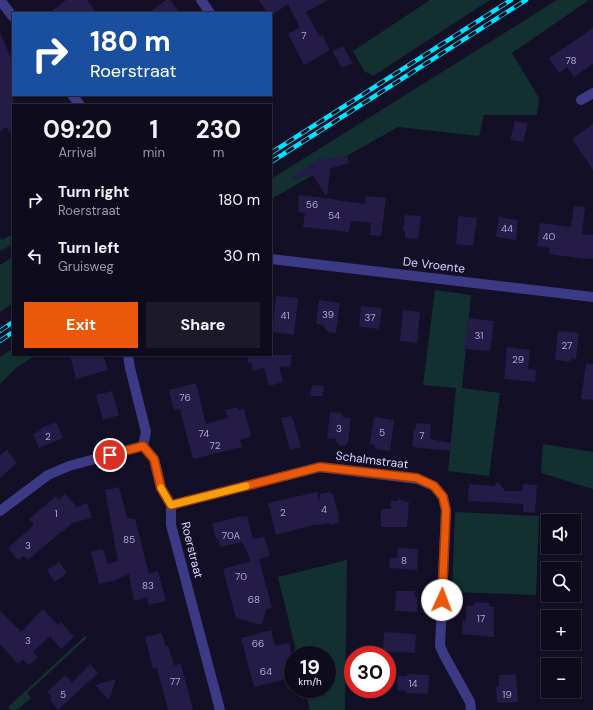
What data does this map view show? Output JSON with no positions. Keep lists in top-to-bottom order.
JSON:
{
  "streets": {
    "street": ["De Vroente", "Schalmstraat", "Roerstraat"]
  },
  "crossings": [
    ["Schalmstraat", "Roerstraat"]
  ],
  "house_numbers": [
    "7",
    "78",
    "56",
    "54",
    "44",
    "40",
    "39",
    "41",
    "37",
    "31",
    "27",
    "29",
    "76",
    "3",
    "5",
    "74",
    "7",
    "2",
    "72",
    "4",
    "2",
    "1",
    "70A",
    "85",
    "3",
    "8",
    "70",
    "83",
    "68",
    "17",
    "3",
    "66",
    "64",
    "77",
    "14",
    "5",
    "19"
  ],
  "page": {
    "turn": ["180 m", "Roerstraat"],
    "eta": [
      "09:20",
      "Arrival",
      "1",
      "min",
      "230",
      "m"
    ],
    "list": [
      {
        "name": "Turn right",
        "note": "Roerstraat",
        "value": "180 m"
      },
      {
        "name": "Turn left",
        "note": "Gruisweg",
        "value": "30 m"
      }
    ],
    "buttons": ["Exit", "Share"],
    "map_buttons": ["+", "−"],
    "speed": "19 km/h",
    "limit": "30"
  }
}
